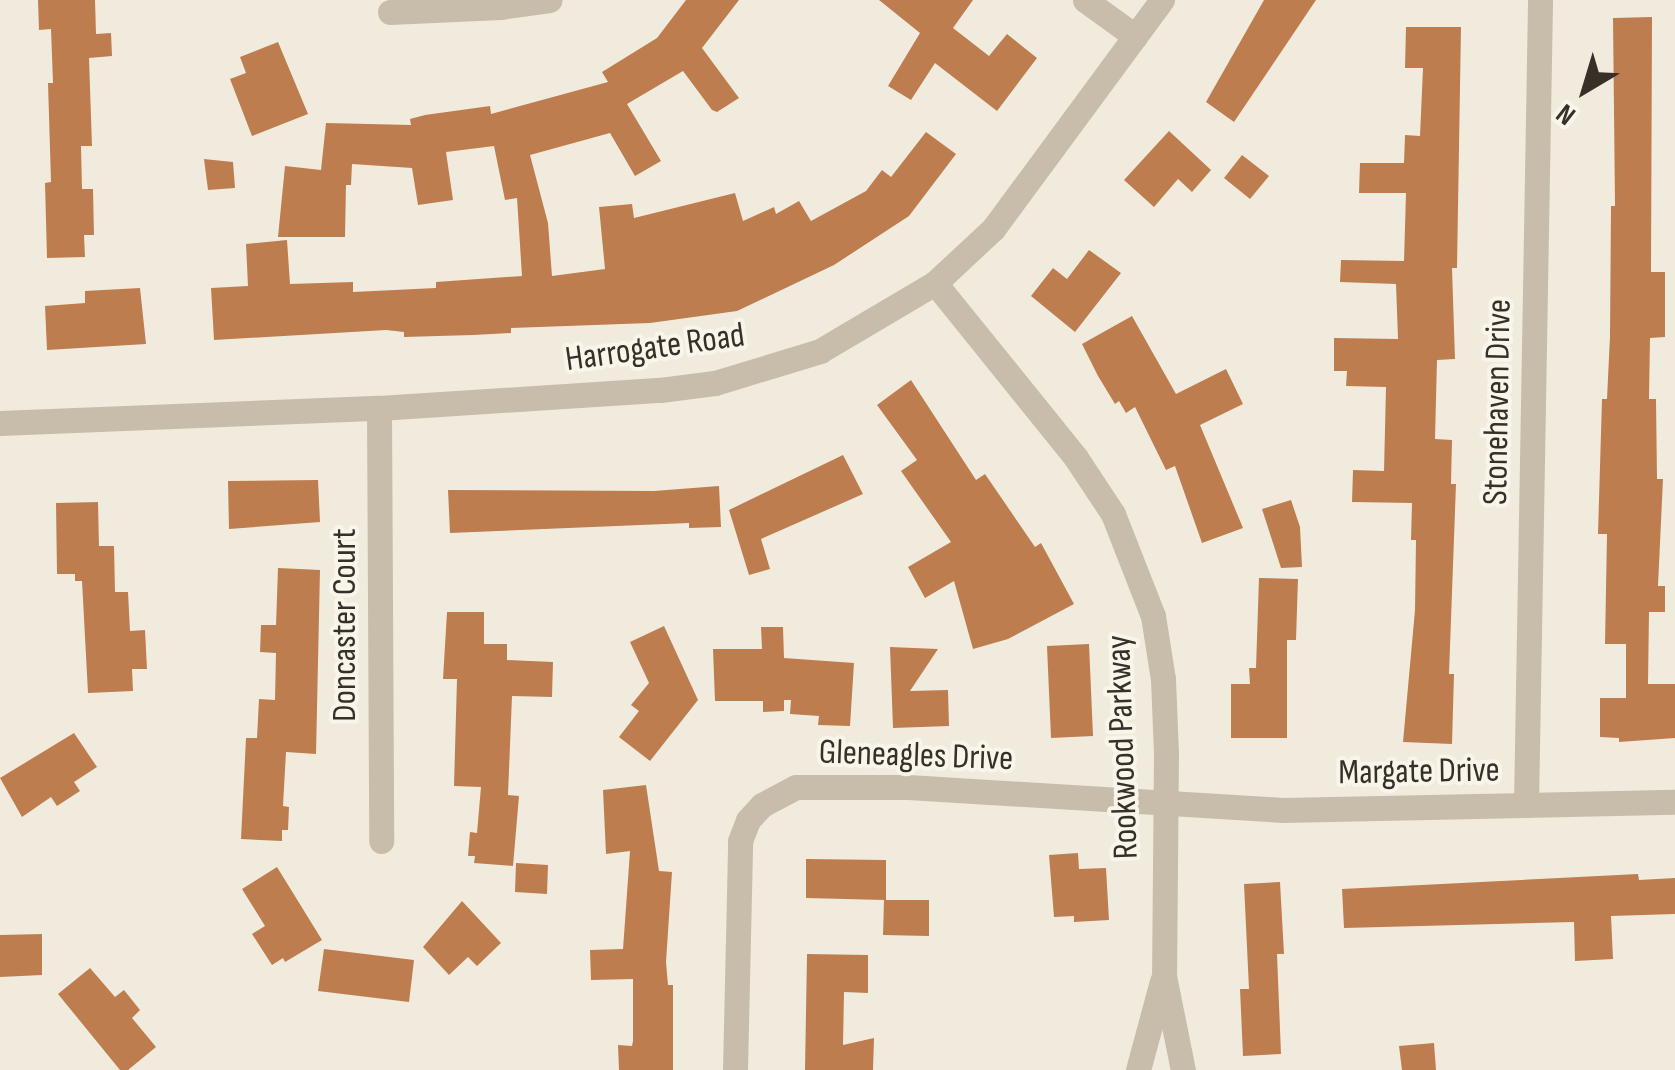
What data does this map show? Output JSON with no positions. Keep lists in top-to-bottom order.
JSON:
{
  "streets": {
    "street": [
      "Harrogate Road",
      "Stonehaven Drive",
      "Doncaster Court",
      "Rookwood Parkway",
      "Gleneagles Drive",
      "Margate Drive"
    ]
  },
  "crossings": [
    ["Harrogate Road", "Doncaster Court"],
    ["Harrogate Road", "Rookwood Parkway"],
    ["Stonehaven Drive", "Margate Drive"],
    ["Rookwood Parkway", "Gleneagles Drive"],
    ["Rookwood Parkway", "Margate Drive"],
    ["Gleneagles Drive", "Margate Drive"]
  ],
  "north": "bottom left"
}
